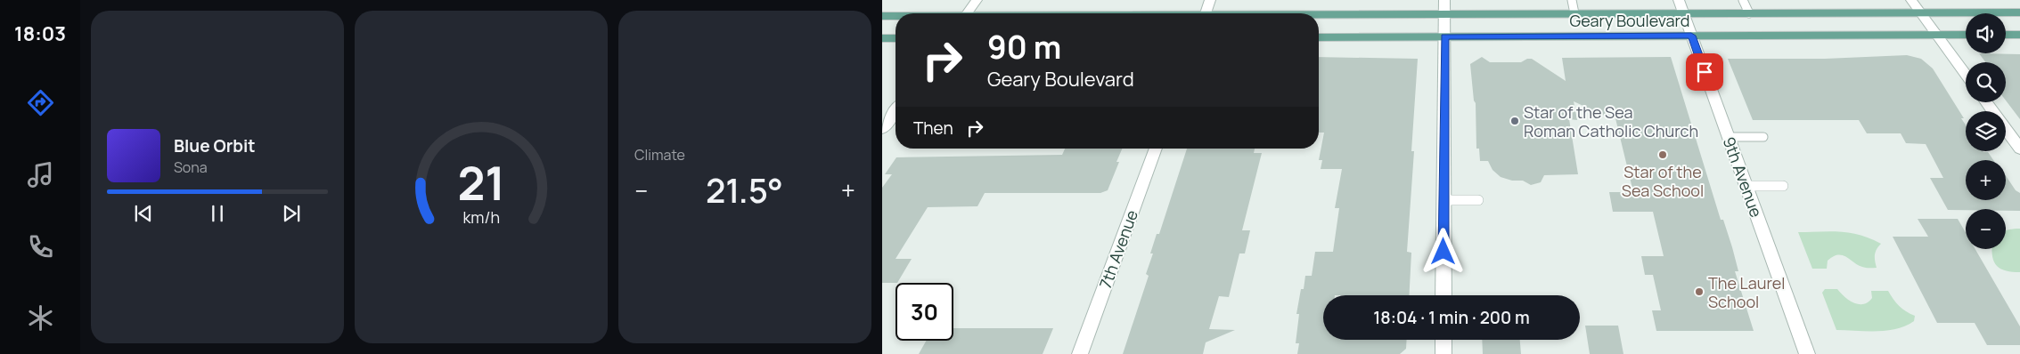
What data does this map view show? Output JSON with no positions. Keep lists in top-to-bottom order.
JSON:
{
  "streets": {
    "main road": ["Geary Boulevard"],
    "street": ["9th Avenue", "7th Avenue"]
  },
  "crossings": [
    ["Geary Boulevard", "9th Avenue"]
  ],
  "places": ["Star of the Sea Roman Catholic Church", "Star of the Sea School", "The Laurel School"],
  "page": {
    "tabs": "18:03",
    "tile": "Climate",
    "map_buttons": ["+", "−"],
    "turn": ["90 m", "Geary Boulevard"],
    "then": "Then",
    "song": ["Blue Orbit", "Sona"],
    "heat": ["−", "21.5°", "+"],
    "limit": "30",
    "trip": "18:04 · 1 min · 200 m",
    "gauge": ["21", "km/h"]
  }
}
